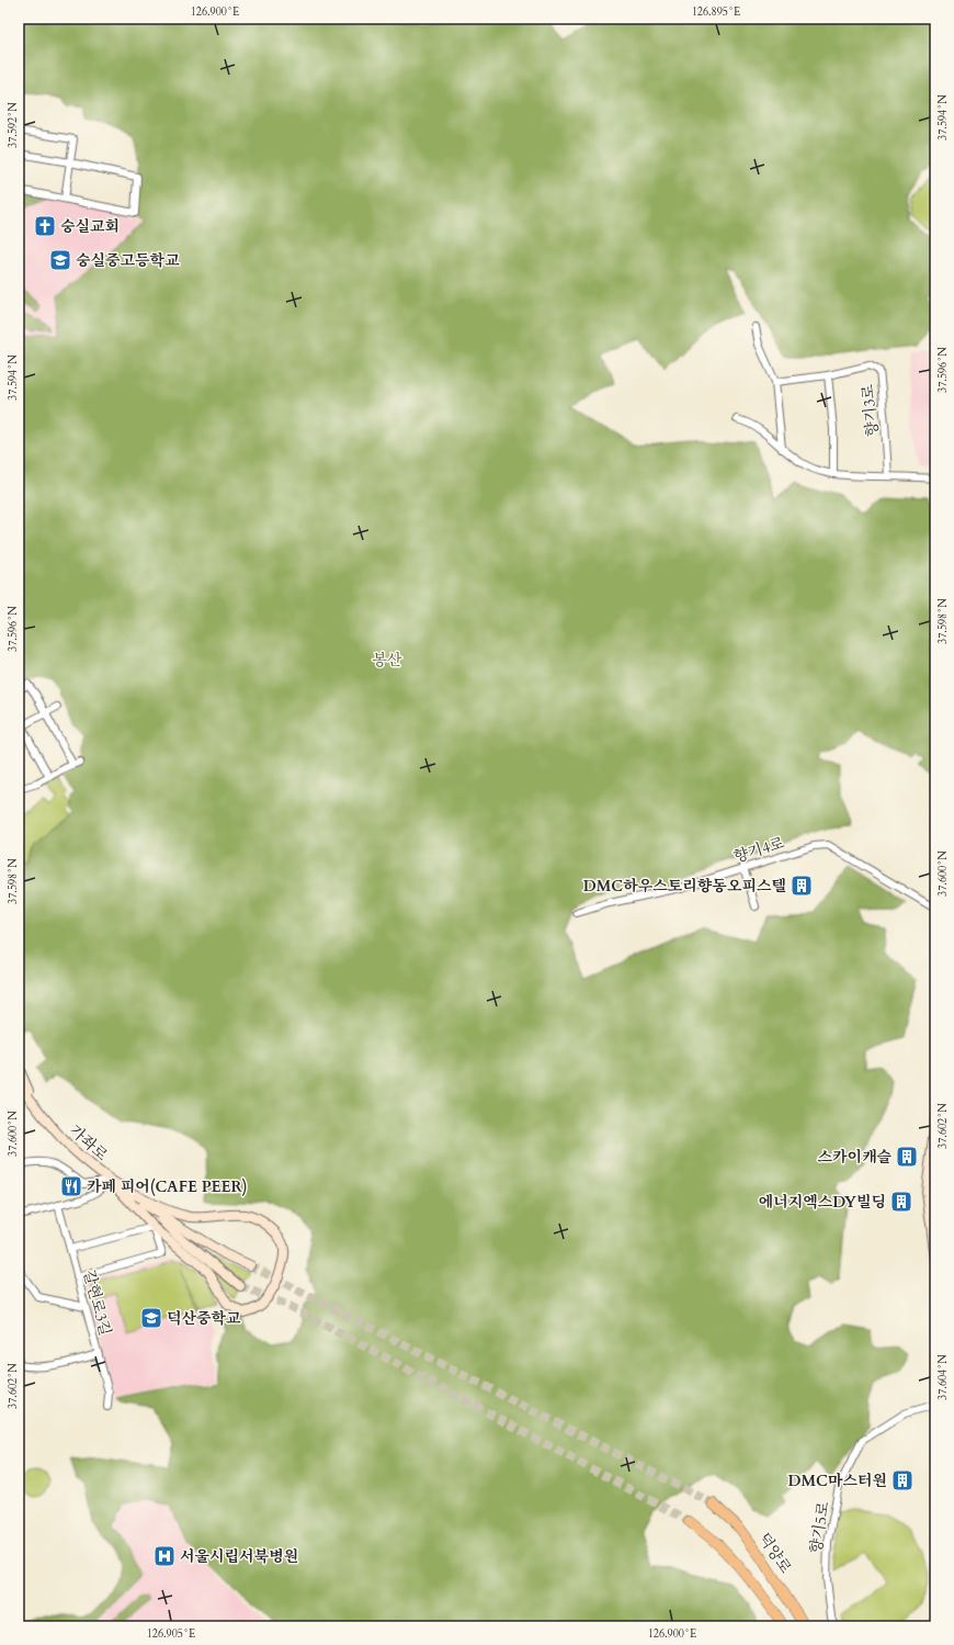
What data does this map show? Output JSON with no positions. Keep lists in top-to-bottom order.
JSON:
{
  "streets": {
    "main road": ["가좌로", "덕양로"],
    "street": [
      "향기3로",
      "향기4로",
      "갈현로3길",
      "향기5로"
    ]
  },
  "parks": ["봉산"],
  "places": {
    "church": ["숭실교회"],
    "school or university": ["숭실중고등학교", "덕산중학교"],
    "building": [
      "DMC하우스토리향동오피스텔",
      "스카이캐슬",
      "에너지엑스DY빌딩",
      "DMC마스터원"
    ],
    "restaurant": ["카페 피어(CAFE PEER)"],
    "hospital": ["서울시립서북병원"]
  },
  "coordinates": [
    "126.900°E",
    "126.895°E",
    "37.594°N",
    "37.592°N",
    "37.596°N",
    "37.598°N",
    "37.600°N",
    "37.602°N",
    "37.604°N",
    "126.905°E"
  ]
}
